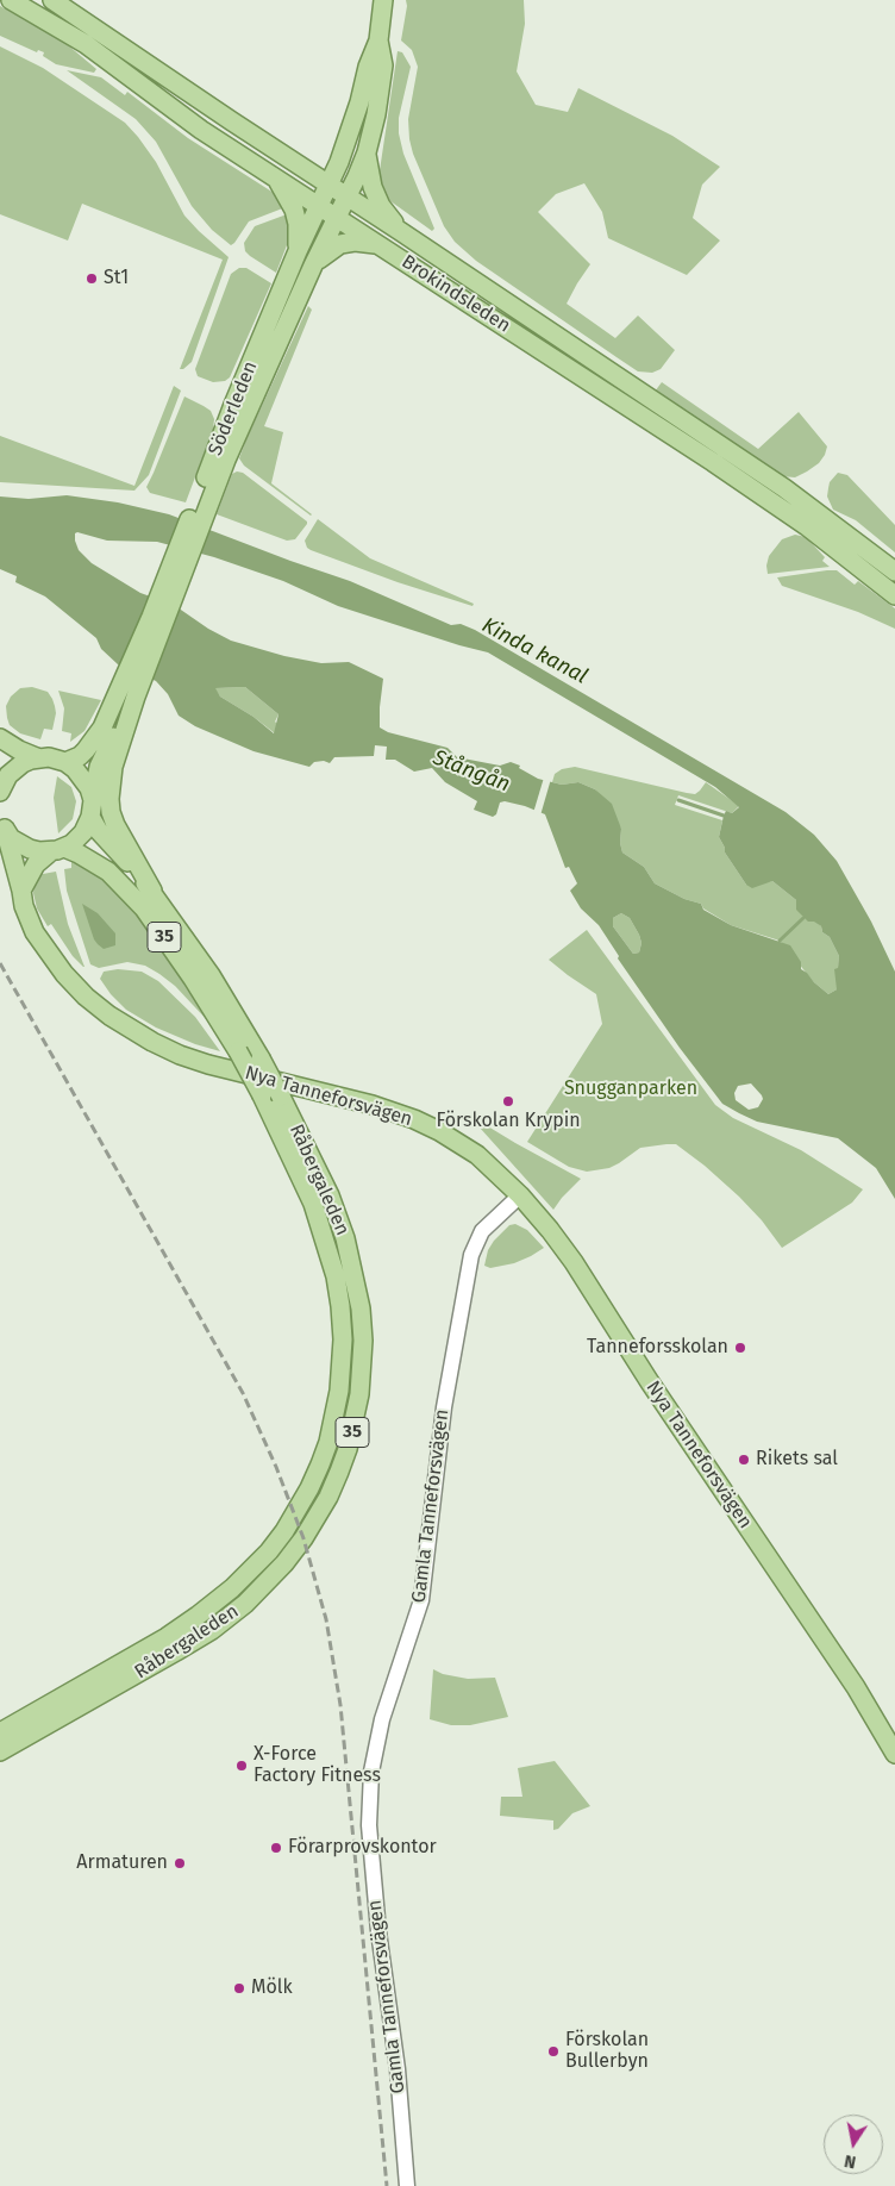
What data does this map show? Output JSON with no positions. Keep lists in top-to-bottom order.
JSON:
{
  "streets": {
    "main road": [
      "Brokindsleden",
      "Söderleden",
      "35",
      "Nya Tanneforsvägen",
      "Råbergaleden"
    ],
    "street": ["Gamla Tanneforsvägen"]
  },
  "crossings": [
    ["Brokindsleden", "Söderleden"],
    ["Söderleden", "35"],
    ["Söderleden", "Råbergaleden"],
    ["35", "Nya Tanneforsvägen"],
    ["35", "Råbergaleden"],
    ["Nya Tanneforsvägen", "Gamla Tanneforsvägen"]
  ],
  "water": ["Kinda kanal", "Stångån"],
  "parks": ["Snugganparken"],
  "places": [
    "St1",
    "Förskolan Krypin",
    "Tanneforsskolan",
    "Rikets sal",
    "X-Force Factory Fitness",
    "Förarprovskontor",
    "Armaturen",
    "Mölk",
    "Förskolan Bullerbyn"
  ],
  "north": "bottom"
}
